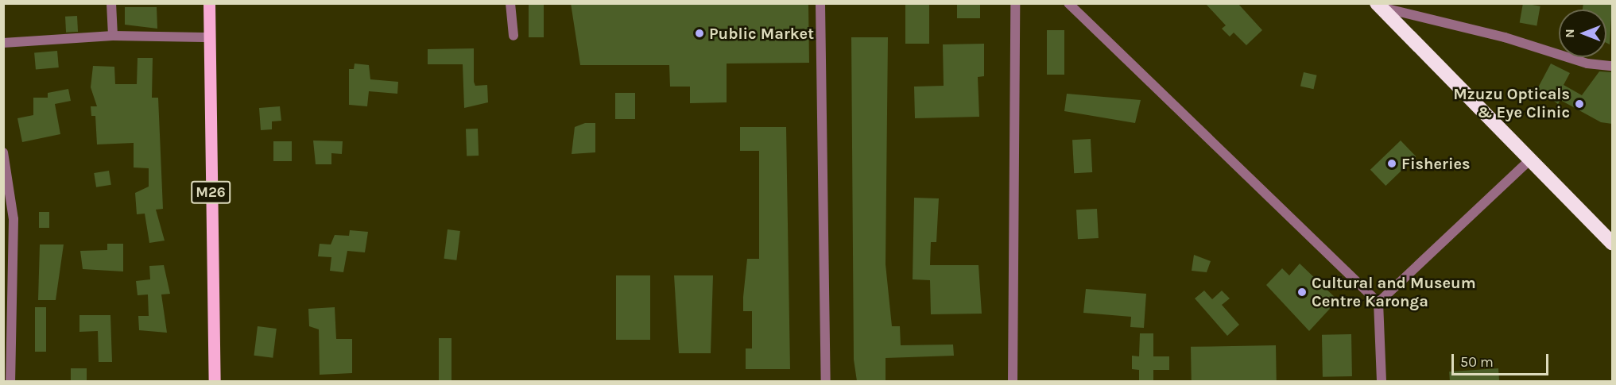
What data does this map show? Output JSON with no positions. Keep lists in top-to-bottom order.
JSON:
{
  "streets": {
    "main road": ["M26"]
  },
  "places": [
    "Public Market",
    "Mzuzu Opticals & Eye Clinic",
    "Fisheries",
    "Cultural and Museum Centre Karonga"
  ],
  "scale_bar": "50 m",
  "north": "left"
}
